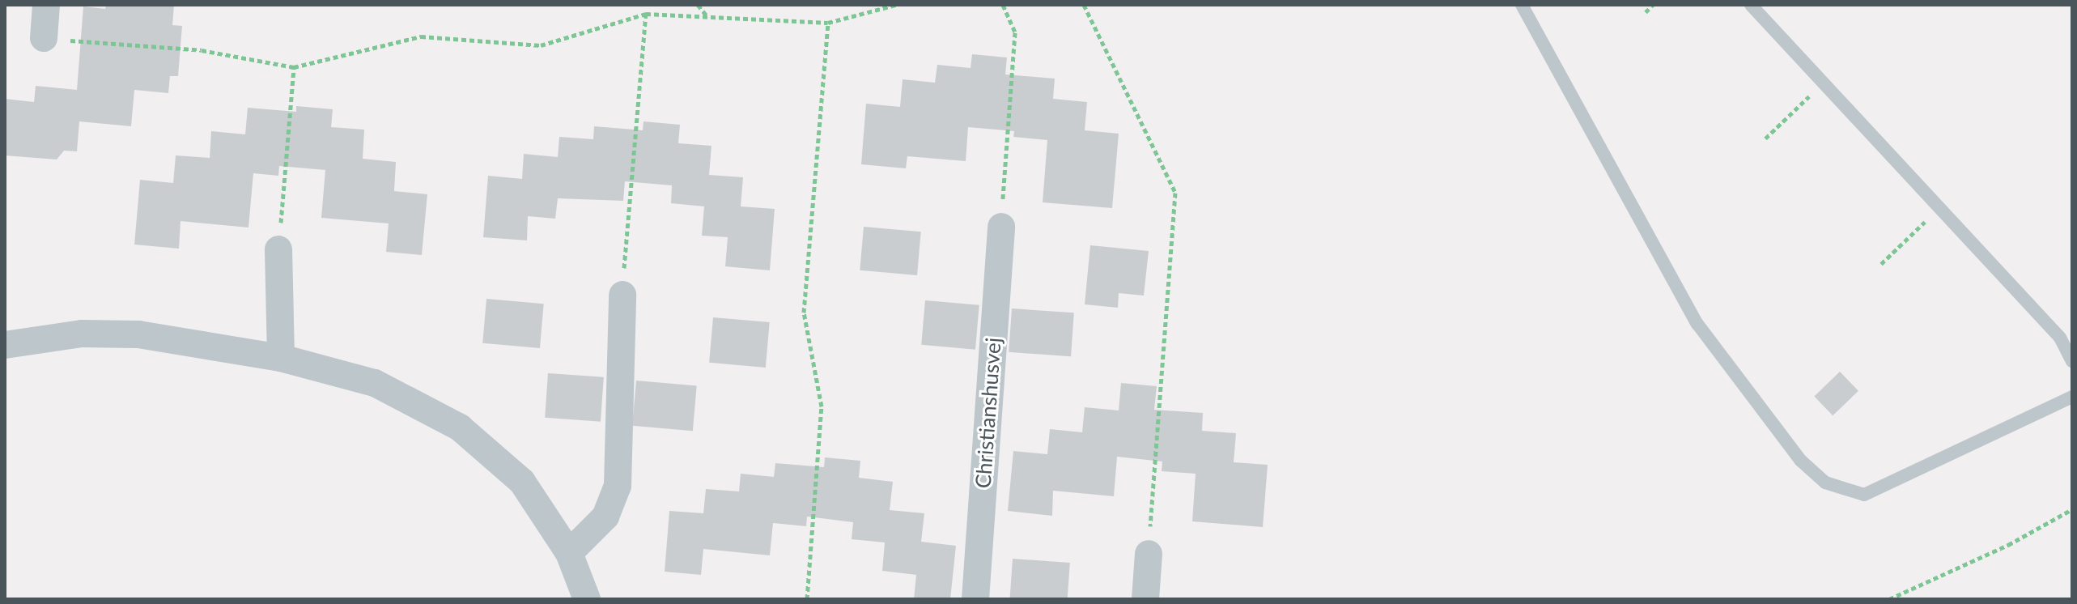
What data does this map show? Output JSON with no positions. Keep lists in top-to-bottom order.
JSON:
{
  "streets": {
    "street": ["Christianshusvej"]
  }
}
